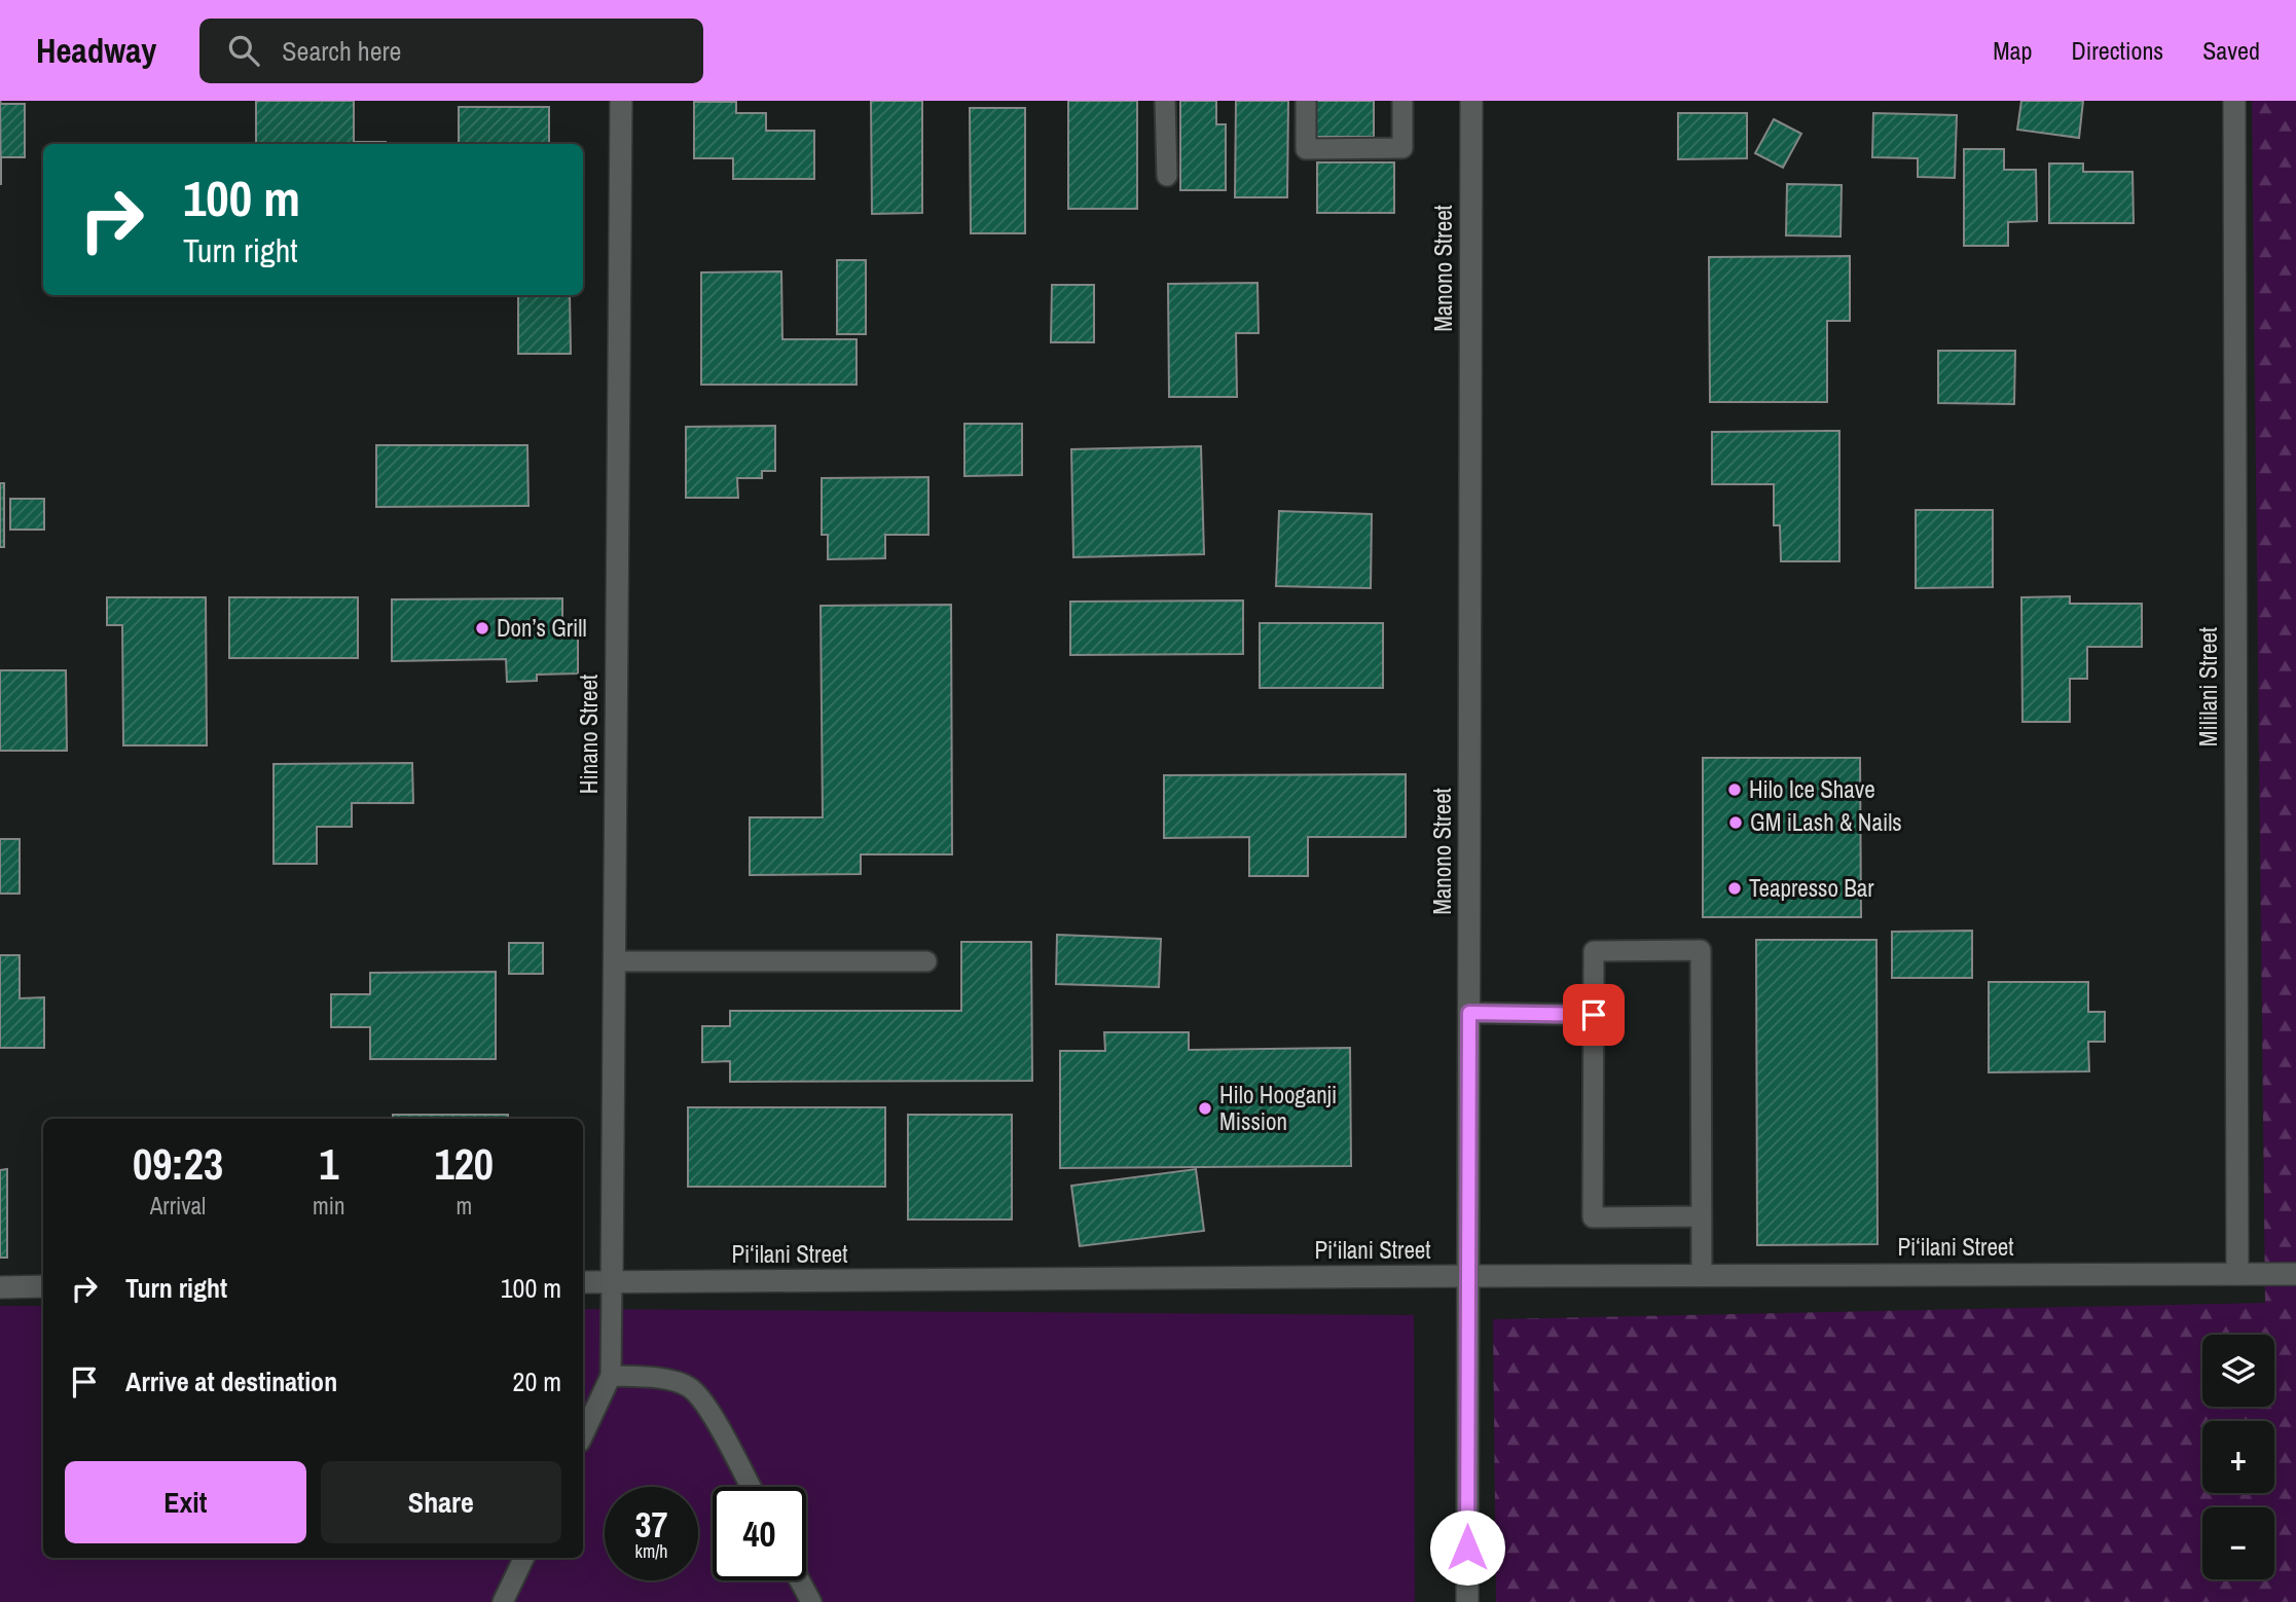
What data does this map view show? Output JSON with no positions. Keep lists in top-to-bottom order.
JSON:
{
  "streets": {
    "street": [
      "Manono Street",
      "Mililani Street",
      "Hinano Street",
      "Pi‘ilani Street"
    ]
  },
  "crossings": [
    ["Manono Street", "Pi‘ilani Street"],
    ["Mililani Street", "Pi‘ilani Street"],
    ["Hinano Street", "Pi‘ilani Street"]
  ],
  "places": [
    "Don’s Grill",
    "Hilo Ice Shave",
    "GM iLash & Nails",
    "Teapresso Bar",
    "Hilo Hooganji Mission"
  ],
  "page": {
    "header": "Headway",
    "search": "Search here",
    "nav": ["Map", "Directions", "Saved"],
    "turn": ["100 m", "Turn right"],
    "eta": [
      "09:23",
      "Arrival",
      "1",
      "min",
      "120",
      "m"
    ],
    "list": [
      {
        "name": "Turn right",
        "value": "100 m"
      },
      {
        "name": "Arrive at destination",
        "value": "20 m"
      }
    ],
    "map_buttons": ["+", "−"],
    "buttons": ["Exit", "Share"],
    "speed": "37 km/h",
    "limit": "40"
  }
}
